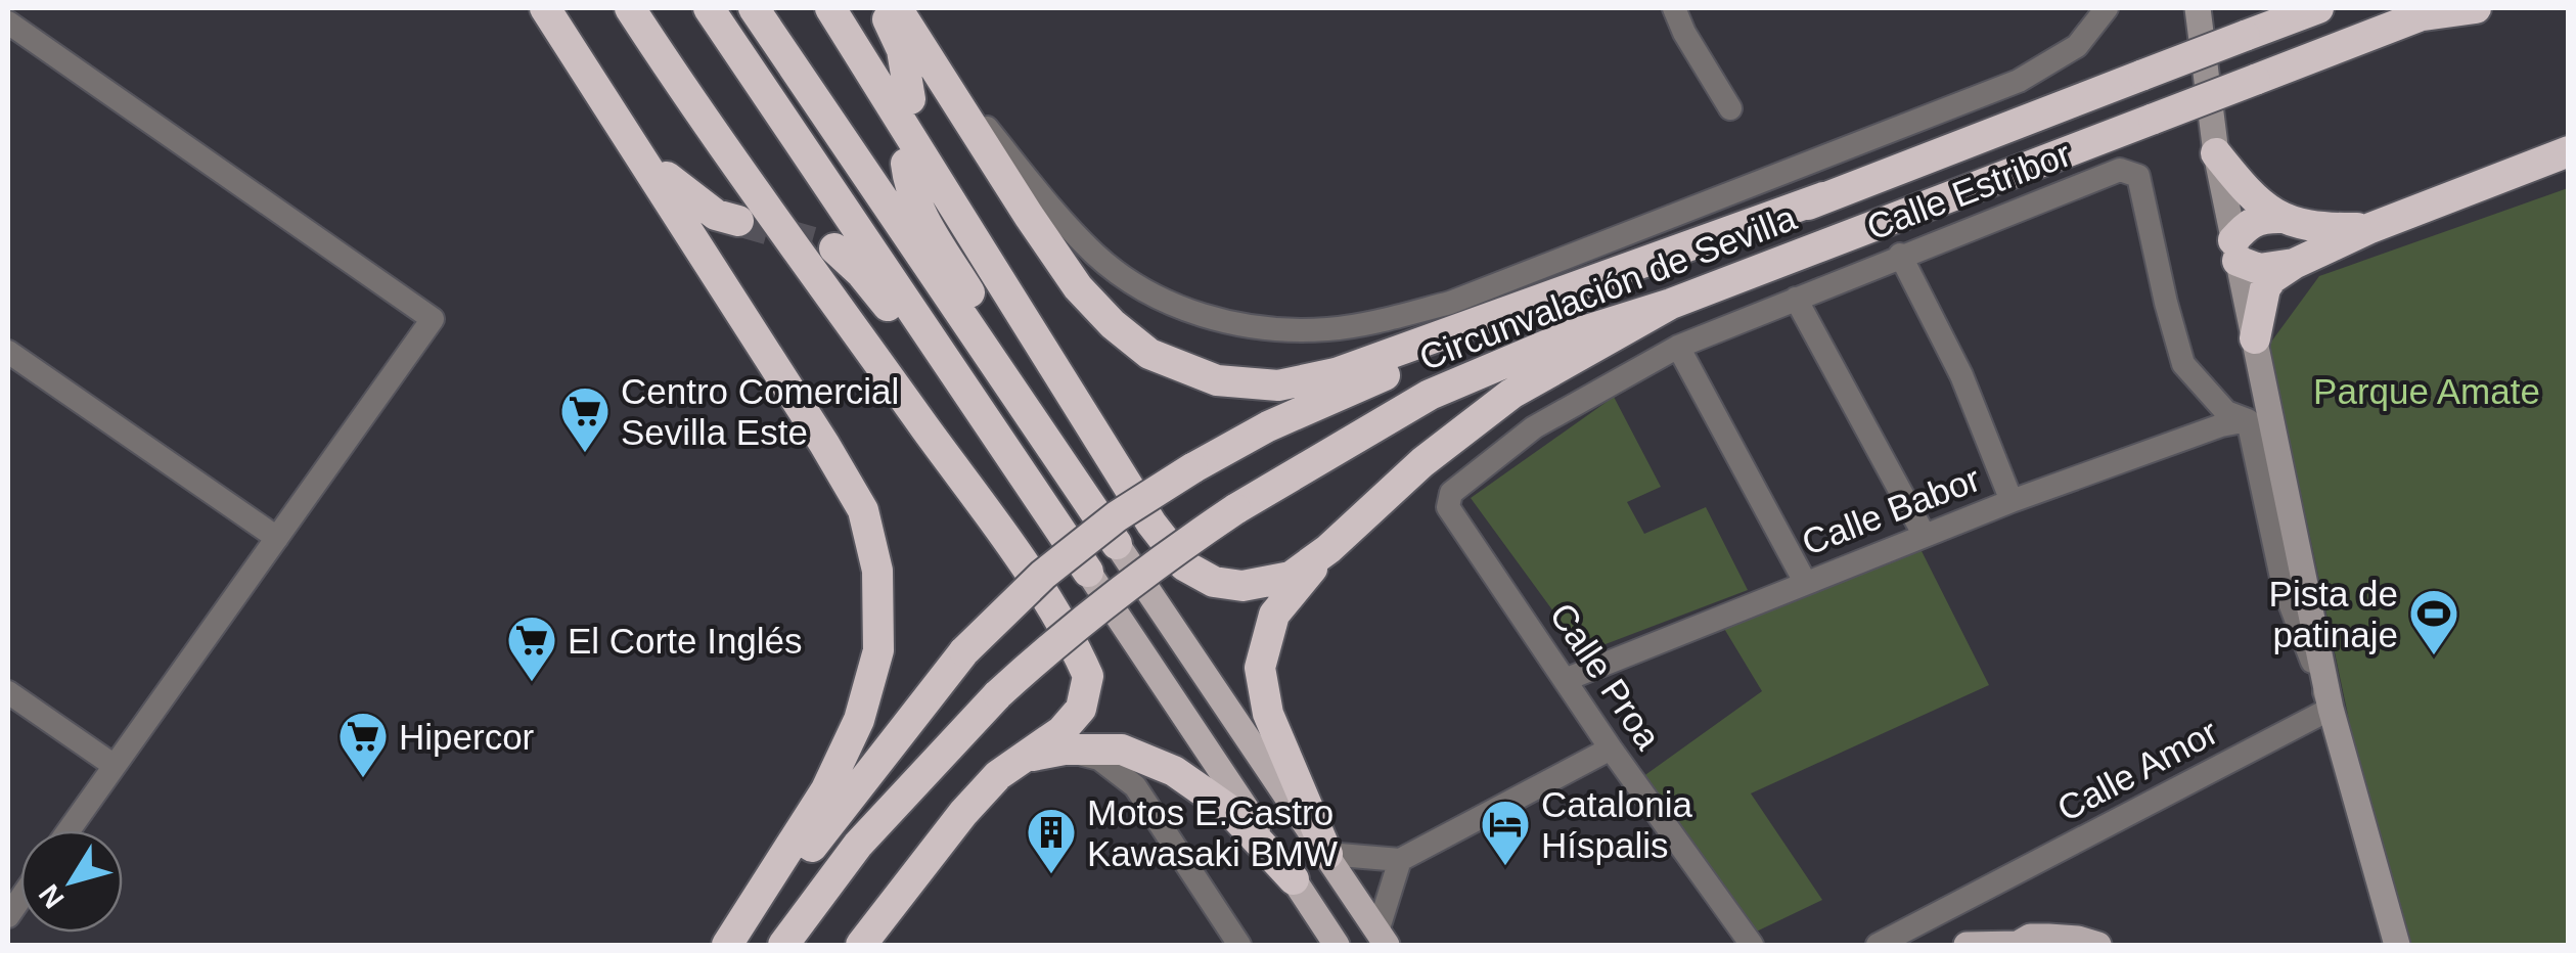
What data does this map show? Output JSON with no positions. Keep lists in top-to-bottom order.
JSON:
{
  "streets": {
    "highway": ["Circunvalación de Sevilla"],
    "street": [
      "Calle Estribor",
      "Calle Babor",
      "Calle Proa",
      "Calle Amor"
    ]
  },
  "crossings": [
    ["Calle Estribor", "Calle Babor"],
    ["Calle Estribor", "Calle Proa"],
    ["Calle Babor", "Calle Proa"]
  ],
  "parks": ["Parque Amate"],
  "places": {
    "supermarket": ["Centro Comercial Sevilla Este", "El Corte Inglés", "Hipercor"],
    "sports": ["Pista de patinaje"],
    "hotel": ["Catalonia Híspalis"],
    "building": ["Motos E.Castro Kawasaki BMW"]
  },
  "north": "bottom left"
}
